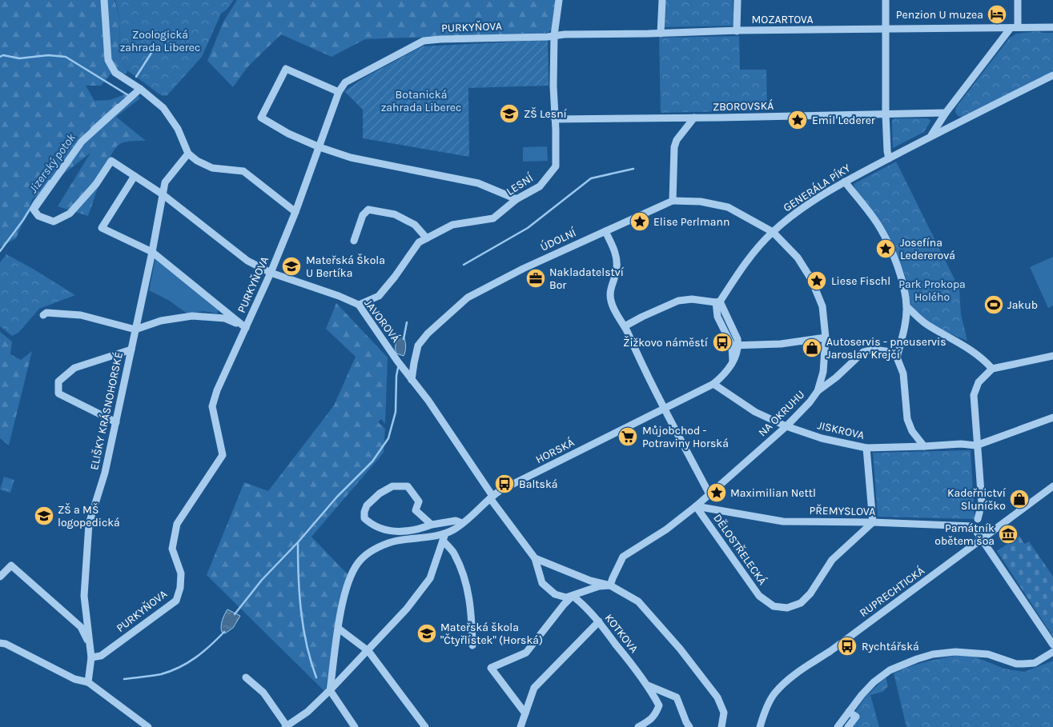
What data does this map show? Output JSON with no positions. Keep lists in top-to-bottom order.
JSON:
{
  "streets": {
    "street": [
      "MOZARTOVA",
      "PURKYŇOVA",
      "ZBOROVSKÁ",
      "LESNÍ",
      "GENERÁLA PÍKY",
      "ÚDOLNÍ",
      "JAVOROVÁ",
      "ELIŠKY KRÁSNOHORSKÉ",
      "NA OKRUHU",
      "JISKROVA",
      "HORSKÁ",
      "PŘEMYSLOVA",
      "DĚLOSTŘELECKÁ",
      "RUPRECHTICKÁ",
      "KOTKOVA"
    ]
  },
  "crossings": [
    ["MOZARTOVA", "PURKYŇOVA"],
    ["MOZARTOVA", "LESNÍ"],
    ["PURKYŇOVA", "LESNÍ"],
    ["PURKYŇOVA", "JAVOROVÁ"],
    ["PURKYŇOVA", "ELIŠKY KRÁSNOHORSKÉ"],
    ["ZBOROVSKÁ", "LESNÍ"],
    ["LESNÍ", "JAVOROVÁ"],
    ["GENERÁLA PÍKY", "NA OKRUHU"],
    ["GENERÁLA PÍKY", "JISKROVA"],
    ["GENERÁLA PÍKY", "HORSKÁ"],
    ["ÚDOLNÍ", "JAVOROVÁ"],
    ["ÚDOLNÍ", "NA OKRUHU"],
    ["JAVOROVÁ", "ELIŠKY KRÁSNOHORSKÉ"],
    ["JAVOROVÁ", "HORSKÁ"],
    ["NA OKRUHU", "JISKROVA"],
    ["NA OKRUHU", "PŘEMYSLOVA"],
    ["NA OKRUHU", "DĚLOSTŘELECKÁ"],
    ["JISKROVA", "HORSKÁ"],
    ["PŘEMYSLOVA", "DĚLOSTŘELECKÁ"],
    ["PŘEMYSLOVA", "RUPRECHTICKÁ"]
  ],
  "water": ["Jizerský potok"],
  "parks": ["Zoologická zahrada Liberec", "Botanická zahrada Liberec", "Park Prokopa Holého"],
  "places": {
    "hotel": ["Penzion U muzea"],
    "school or university": [
      "ZŠ Lesní",
      "Mateřská Škola U Bertíka",
      "ZŠ a MŠ logopedická",
      "Mateřská škola \"Čtyřlístek\" (Horská)"
    ],
    "place": [
      "Emil Lederer",
      "Elise Perlmann",
      "Josefína Ledererová",
      "Liese Fischl",
      "Maximilian Nettl"
    ],
    "office": ["Nakladatelství Bor"],
    "sports": ["Jakub"],
    "bus stop": ["Žižkovo náměstí", "Baltská", "Rychtářská"],
    "shop": ["Autoservis - pneuservis Jaroslav Krejčí", "Kadeřnictví Sluníčko"],
    "supermarket": ["Můjobchod - Potraviny Horská"],
    "museum": ["Památník obětem šoa"]
  }
}
